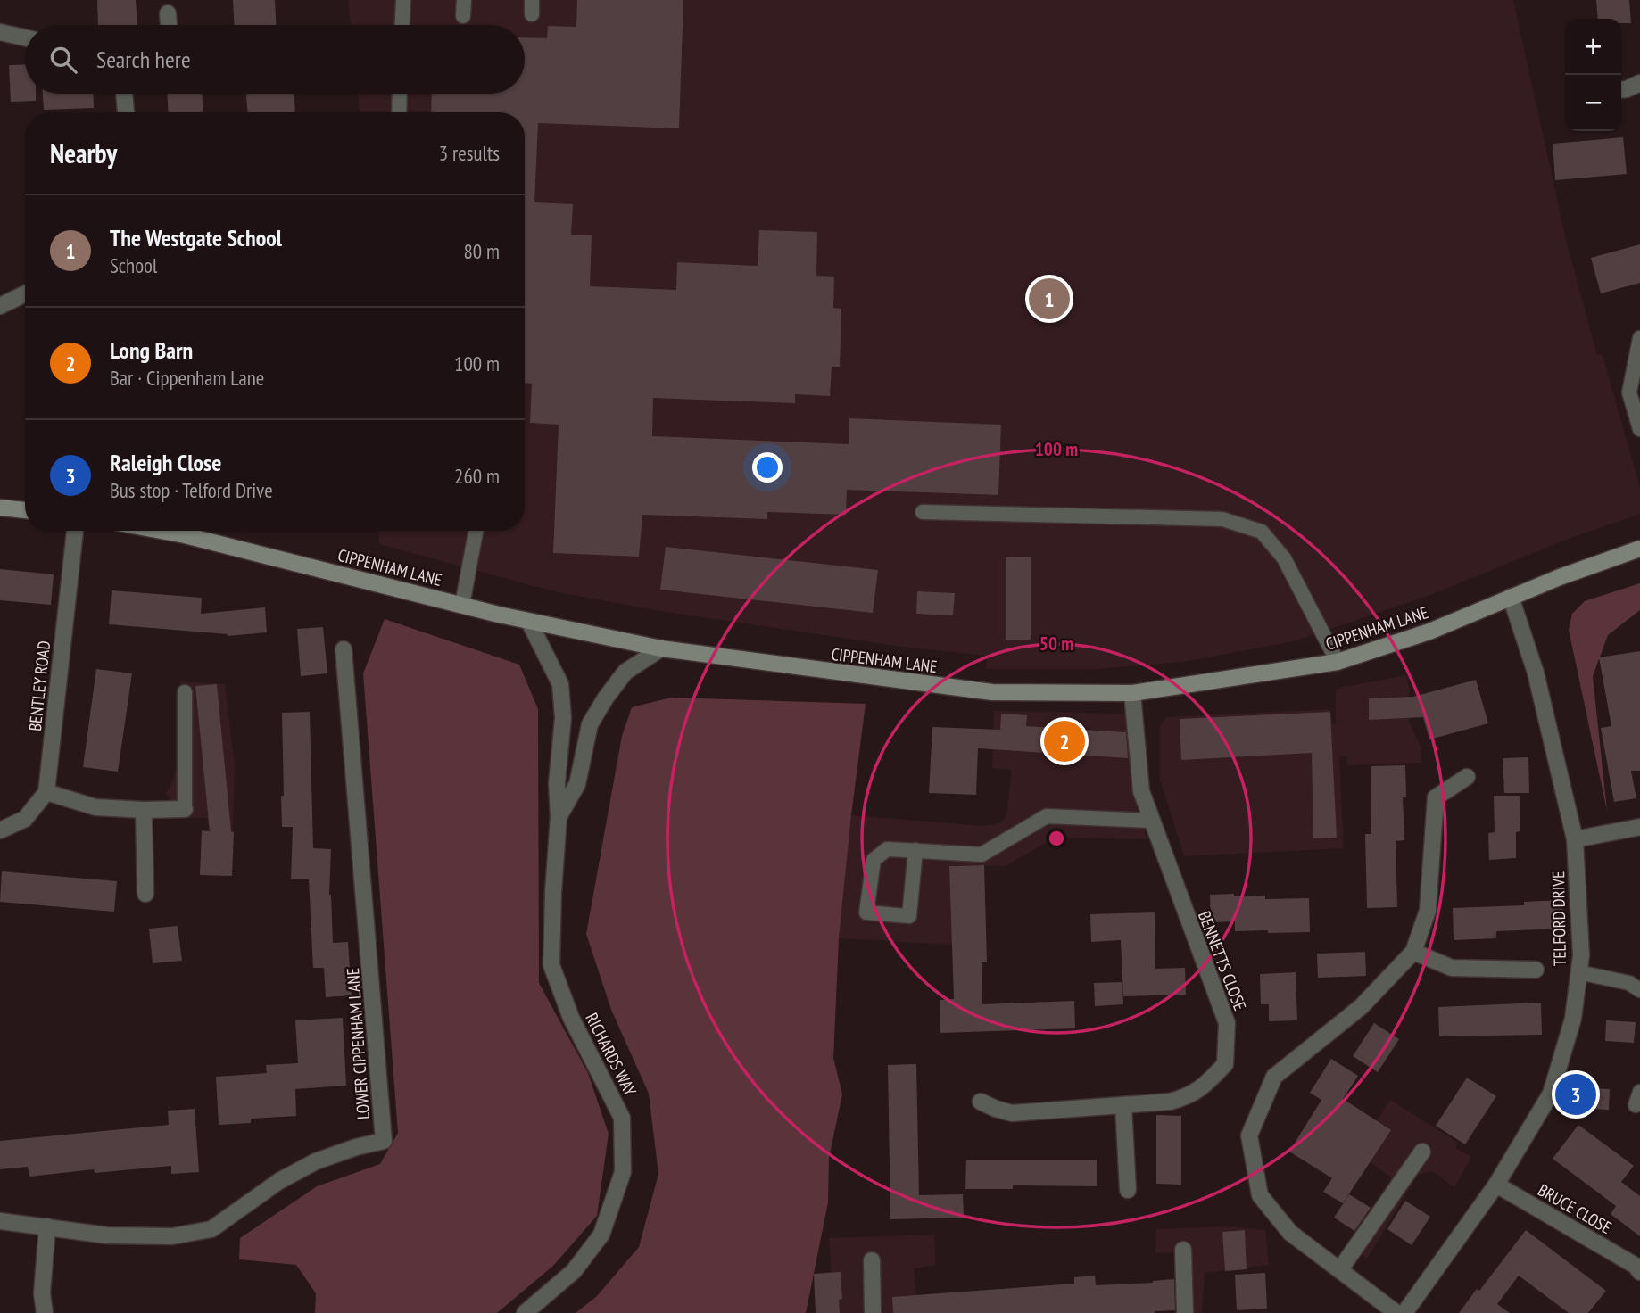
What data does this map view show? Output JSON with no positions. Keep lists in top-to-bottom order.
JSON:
{
  "streets": {
    "street": [
      "CIPPENHAM LANE",
      "BENTLEY ROAD",
      "TELFORD DRIVE",
      "BENNETTS CLOSE",
      "LOWER CIPPENHAM LANE",
      "RICHARDS WAY",
      "BRUCE CLOSE"
    ]
  },
  "crossings": [
    ["CIPPENHAM LANE", "TELFORD DRIVE"],
    ["CIPPENHAM LANE", "BENNETTS CLOSE"],
    ["CIPPENHAM LANE", "RICHARDS WAY"],
    ["TELFORD DRIVE", "BRUCE CLOSE"]
  ],
  "page": {
    "map_buttons": ["+", "−"],
    "search": "Search here",
    "heading": ["Nearby", "3 results"],
    "list": [
      {
        "mark": "1",
        "name": "The Westgate School",
        "note": "School",
        "value": "80 m"
      },
      {
        "mark": "2",
        "name": "Long Barn",
        "note": "Bar · Cippenham Lane",
        "value": "100 m"
      },
      {
        "mark": "3",
        "name": "Raleigh Close",
        "note": "Bus stop · Telford Drive",
        "value": "260 m"
      }
    ],
    "pins": ["1", "2", "3"]
  },
  "rings": ["100 m", "50 m"]
}
